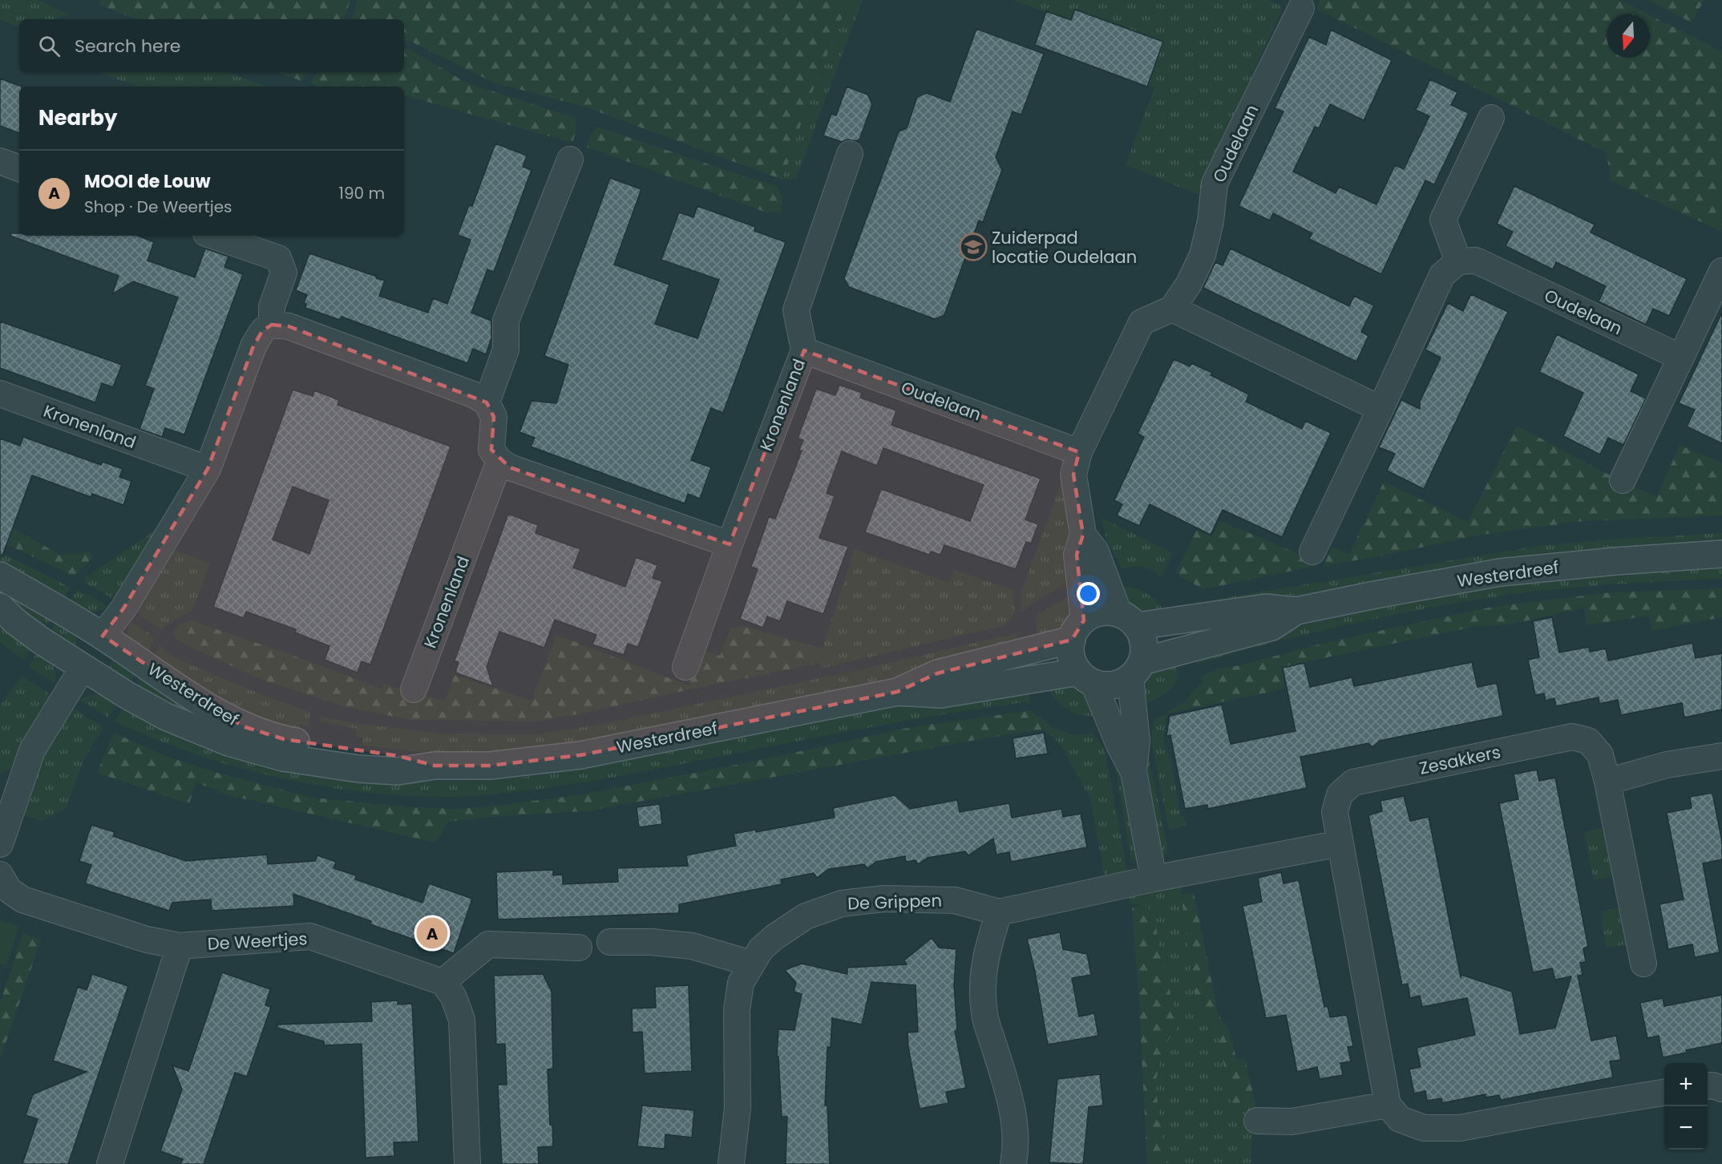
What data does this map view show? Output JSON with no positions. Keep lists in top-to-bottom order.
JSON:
{
  "streets": {
    "street": [
      "Oudelaan",
      "Kronenland",
      "Westerdreef",
      "Zesakkers",
      "De Grippen",
      "De Weertjes"
    ]
  },
  "crossings": [
    ["Oudelaan", "Kronenland"]
  ],
  "places": {
    "school or university": ["Zuiderpad locatie Oudelaan"]
  },
  "north": "bottom",
  "page": {
    "search": "Search here",
    "heading": "Nearby",
    "list": [
      {
        "mark": "A",
        "name": "MOOI de Louw",
        "note": "Shop · De Weertjes",
        "value": "190 m"
      }
    ],
    "pins": "A",
    "map_buttons": ["+", "−"]
  }
}
